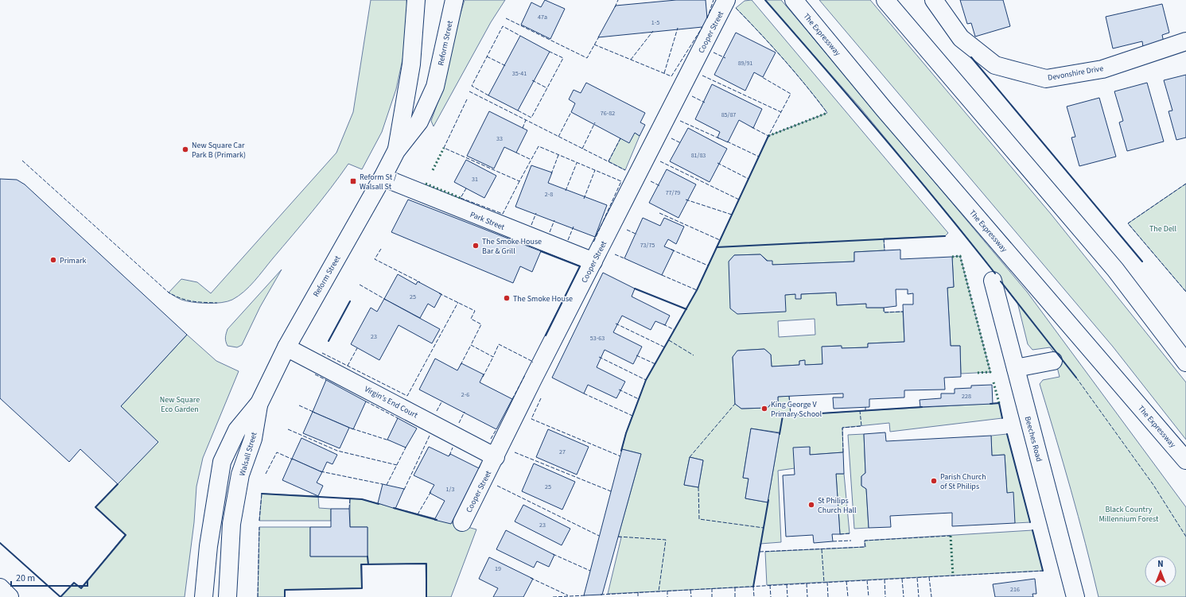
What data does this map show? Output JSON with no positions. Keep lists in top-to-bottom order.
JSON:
{
  "streets": {
    "main road": [
      "Cooper Street",
      "The Expressway",
      "Reform Street",
      "Devonshire Drive",
      "Park Street",
      "Virgin's End Court",
      "Beeches Road",
      "Walsall Street"
    ]
  },
  "crossings": [
    ["Cooper Street", "Park Street"],
    ["Cooper Street", "Virgin's End Court"],
    ["Reform Street", "Park Street"],
    ["Reform Street", "Virgin's End Court"],
    ["Reform Street", "Walsall Street"]
  ],
  "parks": ["The Dell", "New Square Eco Garden", "Black Country Millennium Forest"],
  "places": {
    "other": [
      "New Square Car Park B (Primark)",
      "The Smoke House Bar & Grill",
      "Primark",
      "The Smoke House",
      "King George V Primary School",
      "Parish Church of St Philips",
      "St Philips Church Hall"
    ],
    "transit": ["Reform St / Walsall St"]
  },
  "house_numbers": [
    "47a",
    "1-5",
    "89/91",
    "35-41",
    "76-82",
    "85/87",
    "33",
    "81/83",
    "31",
    "77/79",
    "2-8",
    "73/75",
    "25",
    "23",
    "53-63",
    "2-6",
    "228",
    "27",
    "25",
    "1/3",
    "23",
    "19",
    "216"
  ],
  "scale_bar": "20 m",
  "north": "top"
}
